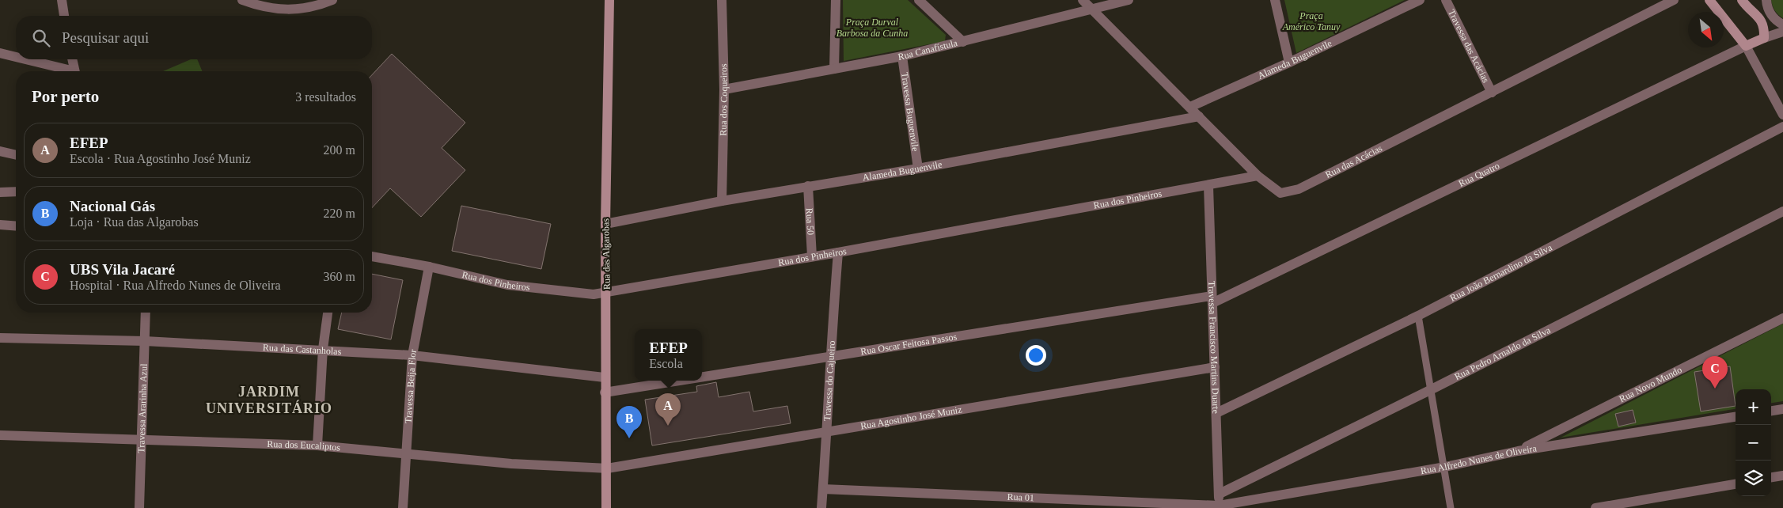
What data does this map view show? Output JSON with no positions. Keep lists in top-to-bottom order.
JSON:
{
  "streets": {
    "street": [
      "Travessa das Acácias",
      "Rua Canafístula",
      "Alameda Buguenvile",
      "Rua dos Coqueiros",
      "Travessa Buguenvile",
      "Rua das Acácias",
      "Rua Quatro",
      "Rua dos Pinheiros",
      "Rua 50",
      "Rua das Algarobas",
      "Rua João Bernardino da Silva",
      "Rua Oscar Feitosa Passos",
      "Travessa Francisco Martins Duarte",
      "Rua das Castanholas",
      "Rua Pedro Arnaldo da Silva",
      "Travessa do Cajueiro",
      "Rua Novo Mundo",
      "Travessa Beija Flor",
      "Travessa Ararinha Azul",
      "Rua Agostinho José Muniz",
      "Rua dos Eucaliptos",
      "Rua Alfredo Nunes de Oliveira",
      "Rua 01"
    ]
  },
  "crossings": [
    ["Travessa das Acácias", "Rua das Acácias"],
    ["Rua Canafístula", "Rua dos Coqueiros"],
    ["Rua Canafístula", "Travessa Buguenvile"],
    ["Rua Canafístula", "Rua das Acácias"],
    ["Alameda Buguenvile", "Rua dos Coqueiros"],
    ["Alameda Buguenvile", "Travessa Buguenvile"],
    ["Alameda Buguenvile", "Rua das Acácias"],
    ["Alameda Buguenvile", "Rua 50"],
    ["Alameda Buguenvile", "Rua das Algarobas"],
    ["Rua das Acácias", "Rua dos Pinheiros"],
    ["Rua Quatro", "Rua Oscar Feitosa Passos"],
    ["Rua Quatro", "Travessa Francisco Martins Duarte"],
    ["Rua dos Pinheiros", "Rua 50"],
    ["Rua dos Pinheiros", "Rua das Algarobas"],
    ["Rua dos Pinheiros", "Travessa Francisco Martins Duarte"],
    ["Rua dos Pinheiros", "Travessa do Cajueiro"],
    ["Rua dos Pinheiros", "Travessa Beija Flor"],
    ["Rua das Algarobas", "Rua Oscar Feitosa Passos"],
    ["Rua das Algarobas", "Rua das Castanholas"],
    ["Rua das Algarobas", "Rua Agostinho José Muniz"],
    ["Rua das Algarobas", "Rua dos Eucaliptos"],
    ["Rua João Bernardino da Silva", "Travessa Francisco Martins Duarte"],
    ["Rua Oscar Feitosa Passos", "Travessa Francisco Martins Duarte"],
    ["Rua Oscar Feitosa Passos", "Travessa do Cajueiro"],
    ["Travessa Francisco Martins Duarte", "Rua Pedro Arnaldo da Silva"],
    ["Travessa Francisco Martins Duarte", "Rua Agostinho José Muniz"],
    ["Travessa Francisco Martins Duarte", "Rua Alfredo Nunes de Oliveira"],
    ["Travessa Francisco Martins Duarte", "Rua 01"],
    ["Rua das Castanholas", "Travessa Beija Flor"],
    ["Rua das Castanholas", "Travessa Ararinha Azul"],
    ["Travessa do Cajueiro", "Rua Agostinho José Muniz"],
    ["Travessa do Cajueiro", "Rua 01"],
    ["Rua Novo Mundo", "Rua Alfredo Nunes de Oliveira"],
    ["Travessa Beija Flor", "Rua dos Eucaliptos"],
    ["Travessa Ararinha Azul", "Rua dos Eucaliptos"],
    ["Rua Agostinho José Muniz", "Rua dos Eucaliptos"],
    ["Rua Alfredo Nunes de Oliveira", "Rua 01"]
  ],
  "districts": ["JARDIM UNIVERSITÁRIO"],
  "parks": ["Praça Américo Tanuy", "Praça Durval Barbosa da Cunha"],
  "north": "bottom right",
  "page": {
    "search": "Pesquisar aqui",
    "heading": ["Por perto", "3 resultados"],
    "list": [
      {
        "mark": "A",
        "name": "EFEP",
        "note": "Escola · Rua Agostinho José Muniz",
        "value": "200 m"
      },
      {
        "mark": "B",
        "name": "Nacional Gás",
        "note": "Loja · Rua das Algarobas",
        "value": "220 m"
      },
      {
        "mark": "C",
        "name": "UBS Vila Jacaré",
        "note": "Hospital · Rua Alfredo Nunes de Oliveira",
        "value": "360 m"
      }
    ],
    "popup": ["EFEP", "Escola"],
    "pins": ["C", "A", "B"],
    "map_buttons": ["+", "−"]
  }
}
